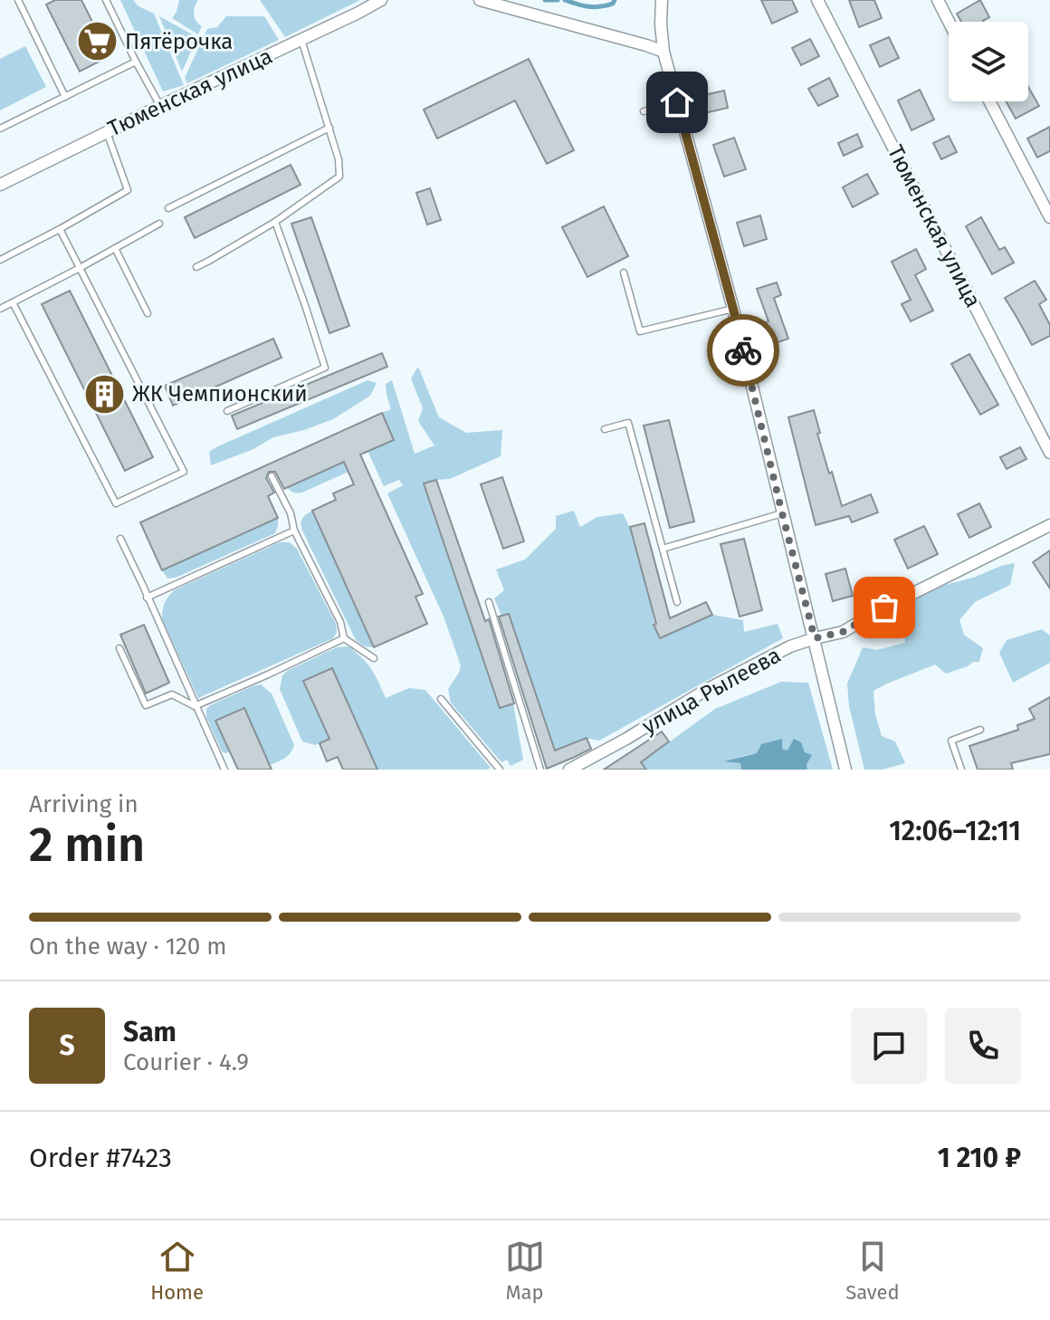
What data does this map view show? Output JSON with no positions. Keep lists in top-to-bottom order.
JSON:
{
  "streets": {
    "street": ["Тюменская улица", "улица Рылеева"]
  },
  "places": {
    "supermarket": ["Пятёрочка"],
    "building": ["ЖК Чемпионский"]
  },
  "page": {
    "heading": ["2 min", "Arriving in", "12:06–12:11"],
    "panel": [
      "Sam",
      "Courier · 4.9",
      "Order #7423",
      "1 210 ₽"
    ],
    "bar": "On the way · 120 m",
    "round": "S",
    "tabs": ["Home", "Map", "Saved"]
  }
}
